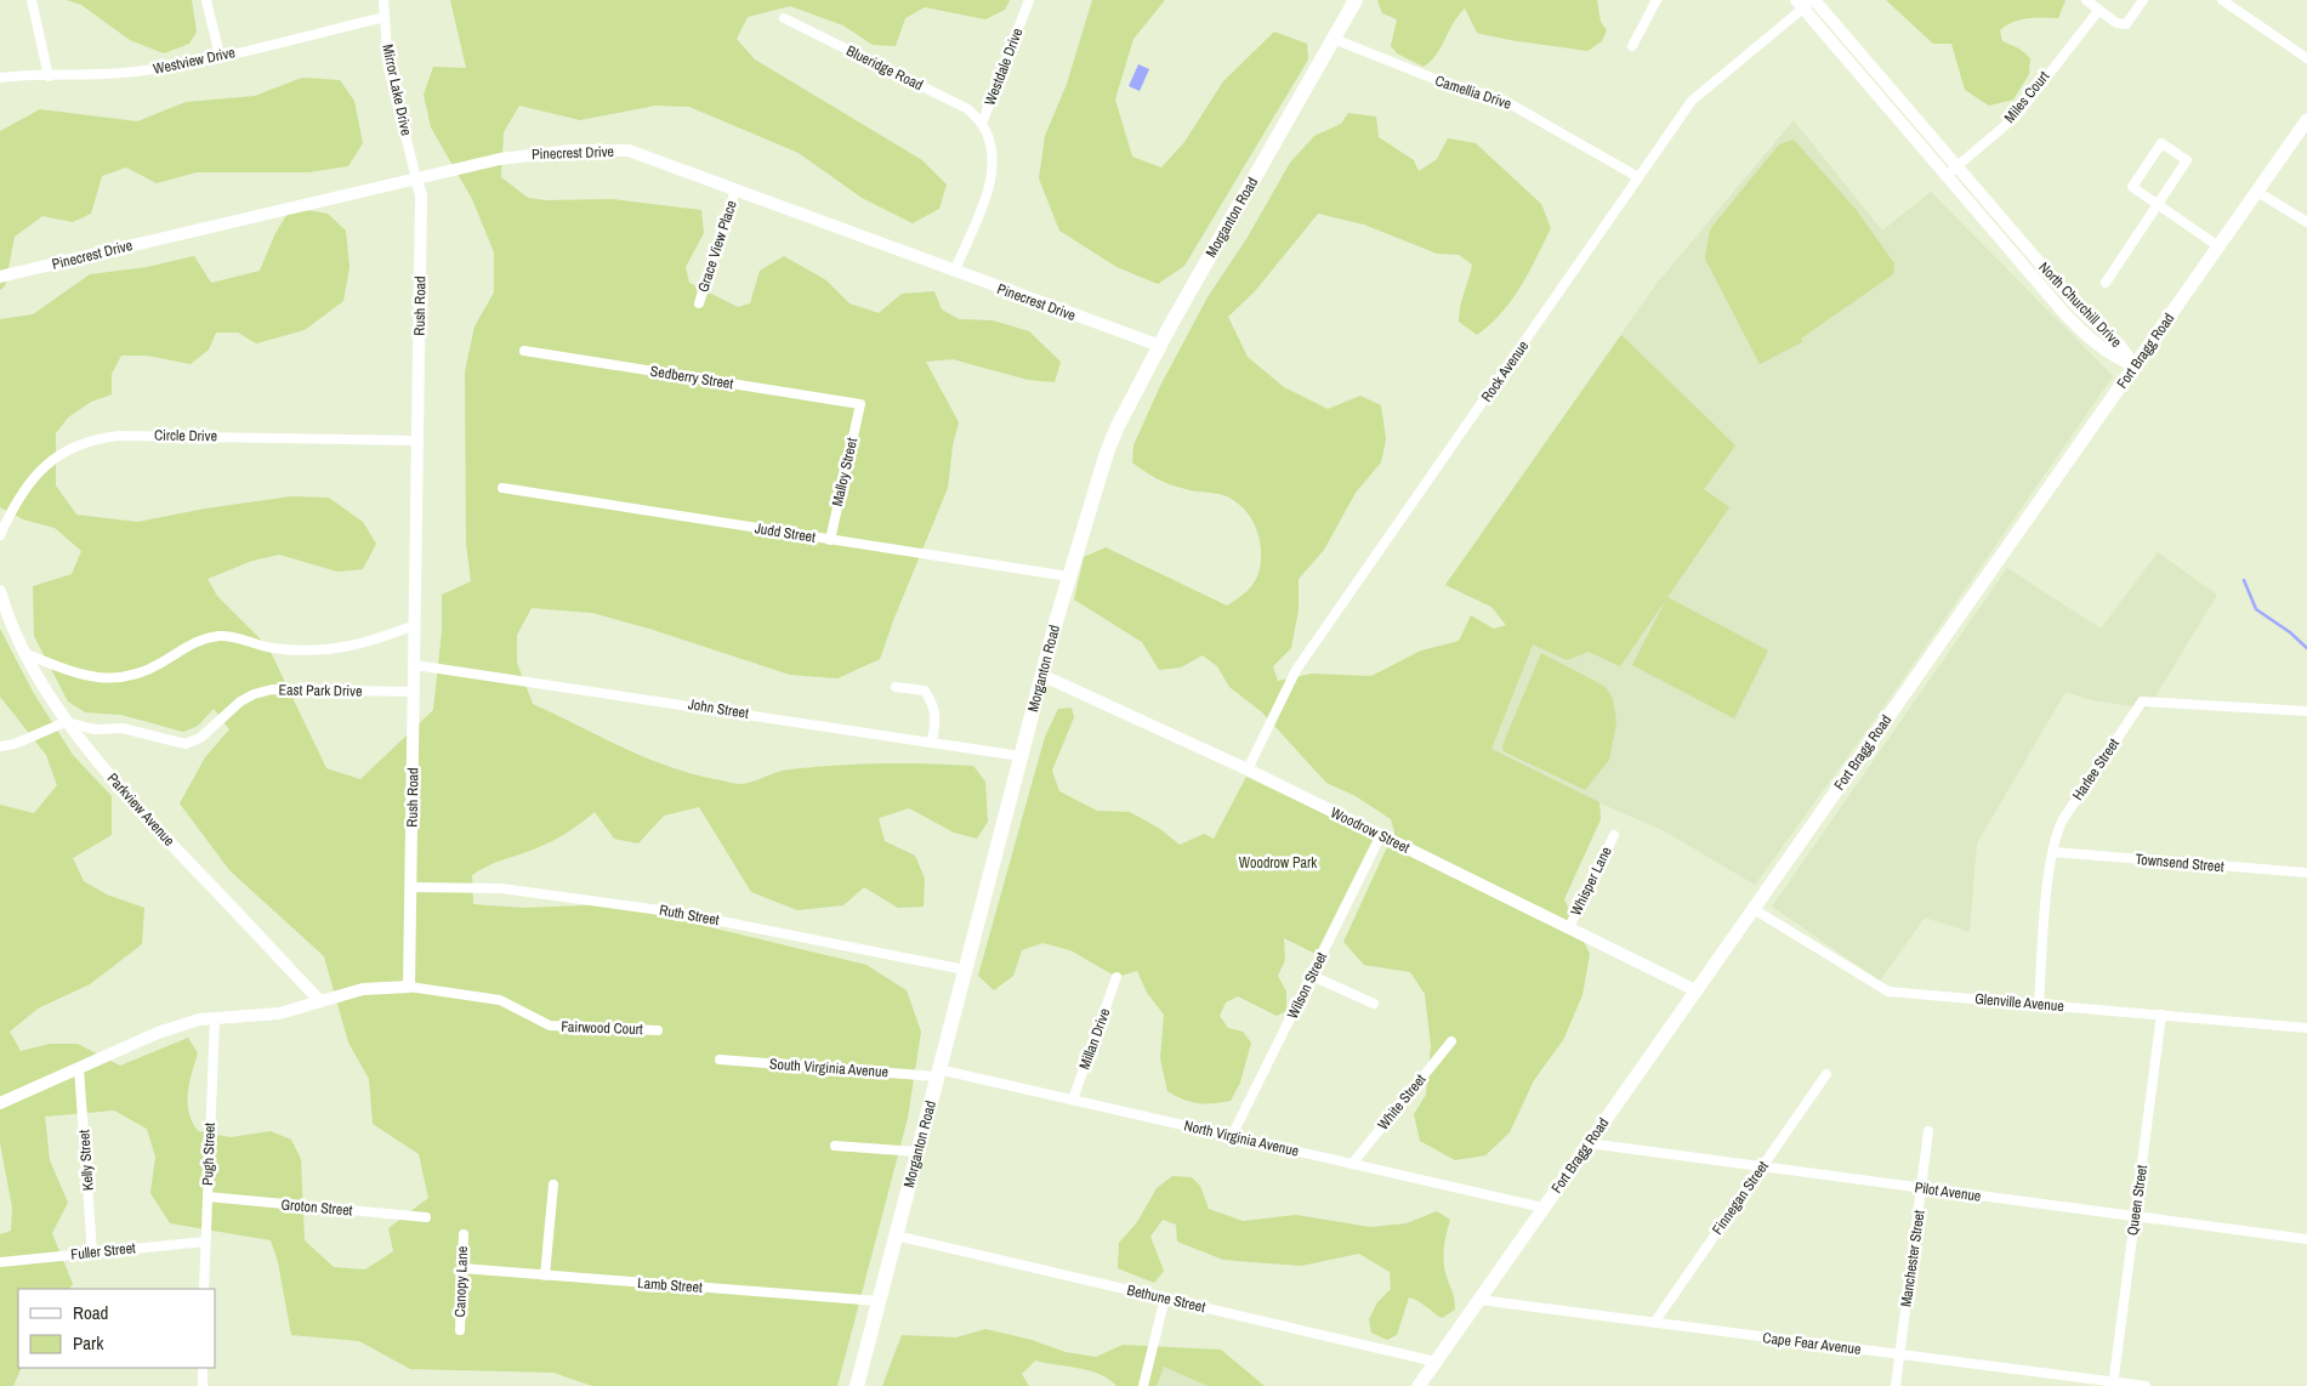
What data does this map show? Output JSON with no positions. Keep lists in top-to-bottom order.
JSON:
{
  "streets": {
    "main road": ["Morganton Road", "Fort Bragg Road"],
    "street": [
      "Westview Drive",
      "Westdale Drive",
      "Blueridge Road",
      "Mirror Lake Drive",
      "Camellia Drive",
      "Miles Court",
      "Pinecrest Drive",
      "Grace View Place",
      "North Churchill Drive",
      "Rush Road",
      "Rock Avenue",
      "Sedberry Street",
      "Circle Drive",
      "Malloy Street",
      "Judd Street",
      "East Park Drive",
      "John Street",
      "Harlee Street",
      "Parkview Avenue",
      "Woodrow Street",
      "Townsend Street",
      "Whisper Lane",
      "Ruth Street",
      "Wilson Street",
      "Glenville Avenue",
      "Fairwood Court",
      "Millan Drive",
      "South Virginia Avenue",
      "White Street",
      "North Virginia Avenue",
      "Pugh Street",
      "Kelly Street",
      "Pilot Avenue",
      "Finnegan Street",
      "Queen Street",
      "Groton Street",
      "Fuller Street",
      "Manchester Street",
      "Canopy Lane",
      "Lamb Street",
      "Bethune Street",
      "Cape Fear Avenue"
    ]
  },
  "crossings": [
    ["Westview Drive", "Mirror Lake Drive"],
    ["Westdale Drive", "Blueridge Road"],
    ["Westdale Drive", "Pinecrest Drive"],
    ["Mirror Lake Drive", "Pinecrest Drive"],
    ["Mirror Lake Drive", "Rush Road"],
    ["Camellia Drive", "Morganton Road"],
    ["Camellia Drive", "Rock Avenue"],
    ["Miles Court", "North Churchill Drive"],
    ["Pinecrest Drive", "Morganton Road"],
    ["Pinecrest Drive", "Grace View Place"],
    ["Pinecrest Drive", "Rush Road"],
    ["Morganton Road", "Judd Street"],
    ["Morganton Road", "John Street"],
    ["Morganton Road", "Woodrow Street"],
    ["Morganton Road", "Ruth Street"],
    ["Morganton Road", "South Virginia Avenue"],
    ["Morganton Road", "North Virginia Avenue"],
    ["Morganton Road", "Lamb Street"],
    ["Morganton Road", "Bethune Street"],
    ["North Churchill Drive", "Fort Bragg Road"],
    ["North Churchill Drive", "Rock Avenue"],
    ["Rush Road", "Circle Drive"],
    ["Rush Road", "East Park Drive"],
    ["Rush Road", "John Street"],
    ["Rush Road", "Ruth Street"],
    ["Rush Road", "Fairwood Court"],
    ["Fort Bragg Road", "Woodrow Street"],
    ["Fort Bragg Road", "Glenville Avenue"],
    ["Fort Bragg Road", "North Virginia Avenue"],
    ["Fort Bragg Road", "Pilot Avenue"],
    ["Fort Bragg Road", "Bethune Street"],
    ["Fort Bragg Road", "Cape Fear Avenue"],
    ["Rock Avenue", "Woodrow Street"],
    ["Sedberry Street", "Malloy Street"],
    ["Malloy Street", "Judd Street"],
    ["East Park Drive", "Parkview Avenue"],
    ["Harlee Street", "Townsend Street"],
    ["Harlee Street", "Glenville Avenue"],
    ["Woodrow Street", "Whisper Lane"],
    ["Woodrow Street", "Wilson Street"],
    ["Wilson Street", "North Virginia Avenue"],
    ["Glenville Avenue", "Queen Street"],
    ["Millan Drive", "North Virginia Avenue"],
    ["South Virginia Avenue", "North Virginia Avenue"],
    ["White Street", "North Virginia Avenue"],
    ["Pugh Street", "Groton Street"],
    ["Pugh Street", "Fuller Street"],
    ["Kelly Street", "Fuller Street"],
    ["Pilot Avenue", "Finnegan Street"],
    ["Pilot Avenue", "Queen Street"],
    ["Pilot Avenue", "Manchester Street"],
    ["Finnegan Street", "Cape Fear Avenue"],
    ["Queen Street", "Cape Fear Avenue"],
    ["Manchester Street", "Cape Fear Avenue"],
    ["Canopy Lane", "Lamb Street"]
  ],
  "parks": ["Woodrow Park"],
  "legend": ["Road", "Park"]
}
